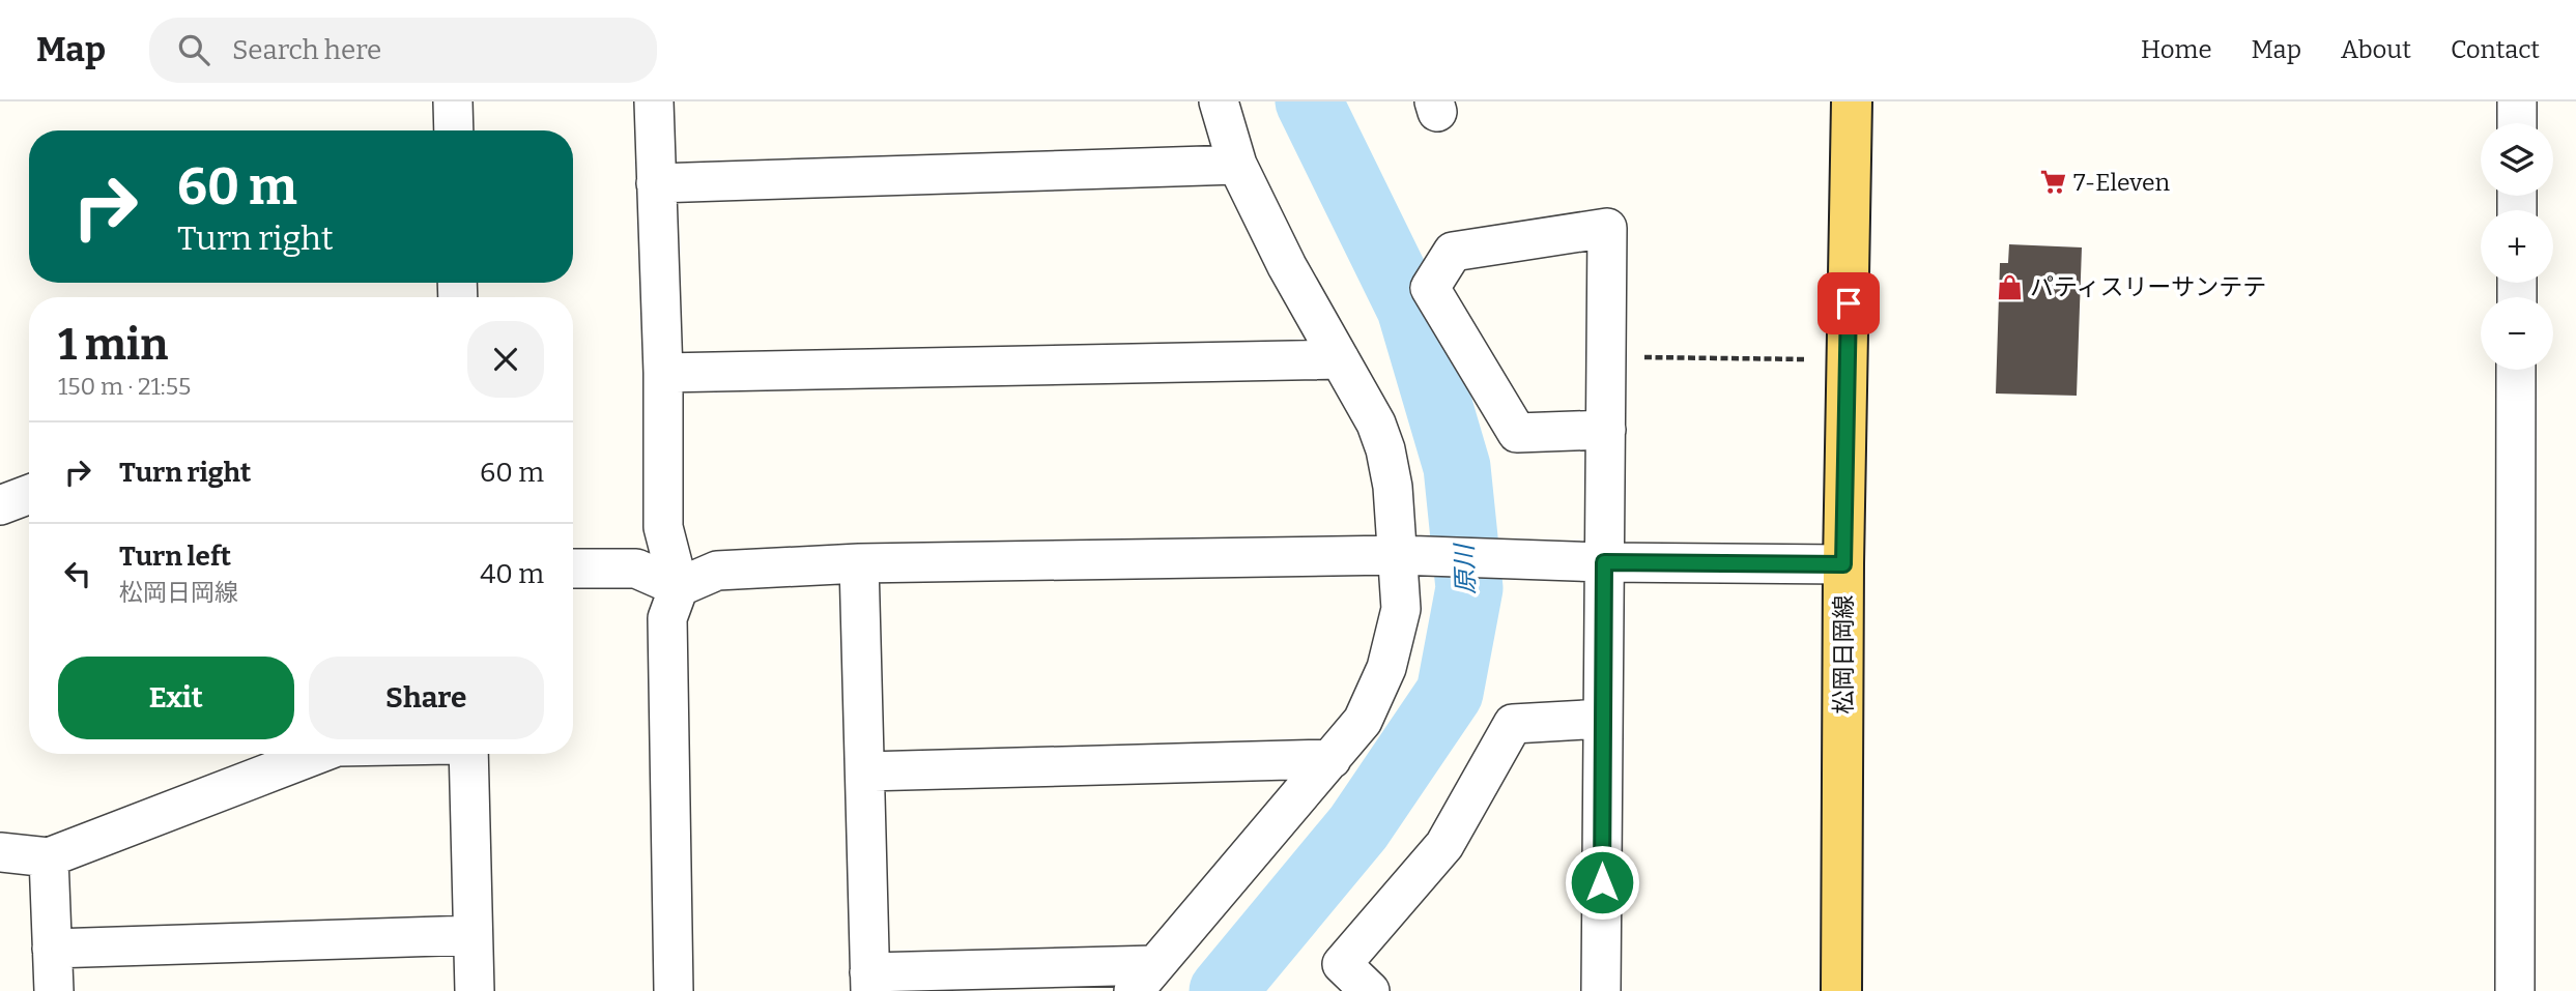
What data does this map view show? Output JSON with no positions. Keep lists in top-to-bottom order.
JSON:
{
  "streets": {
    "main road": ["松岡日岡線"]
  },
  "water": ["原川"],
  "places": {
    "supermarket": ["7-Eleven"],
    "shop": ["パティスリーサンテテ"]
  },
  "page": {
    "header": "Map",
    "search": "Search here",
    "nav": [
      "Home",
      "Map",
      "About",
      "Contact"
    ],
    "map_buttons": ["+", "−"],
    "turn": ["60 m", "Turn right"],
    "heading": ["1 min", "150 m · 21:55"],
    "list": [
      {
        "name": "Turn right",
        "value": "60 m"
      },
      {
        "name": "Turn left",
        "note": "松岡日岡線",
        "value": "40 m"
      }
    ],
    "buttons": ["Exit", "Share"]
  }
}
